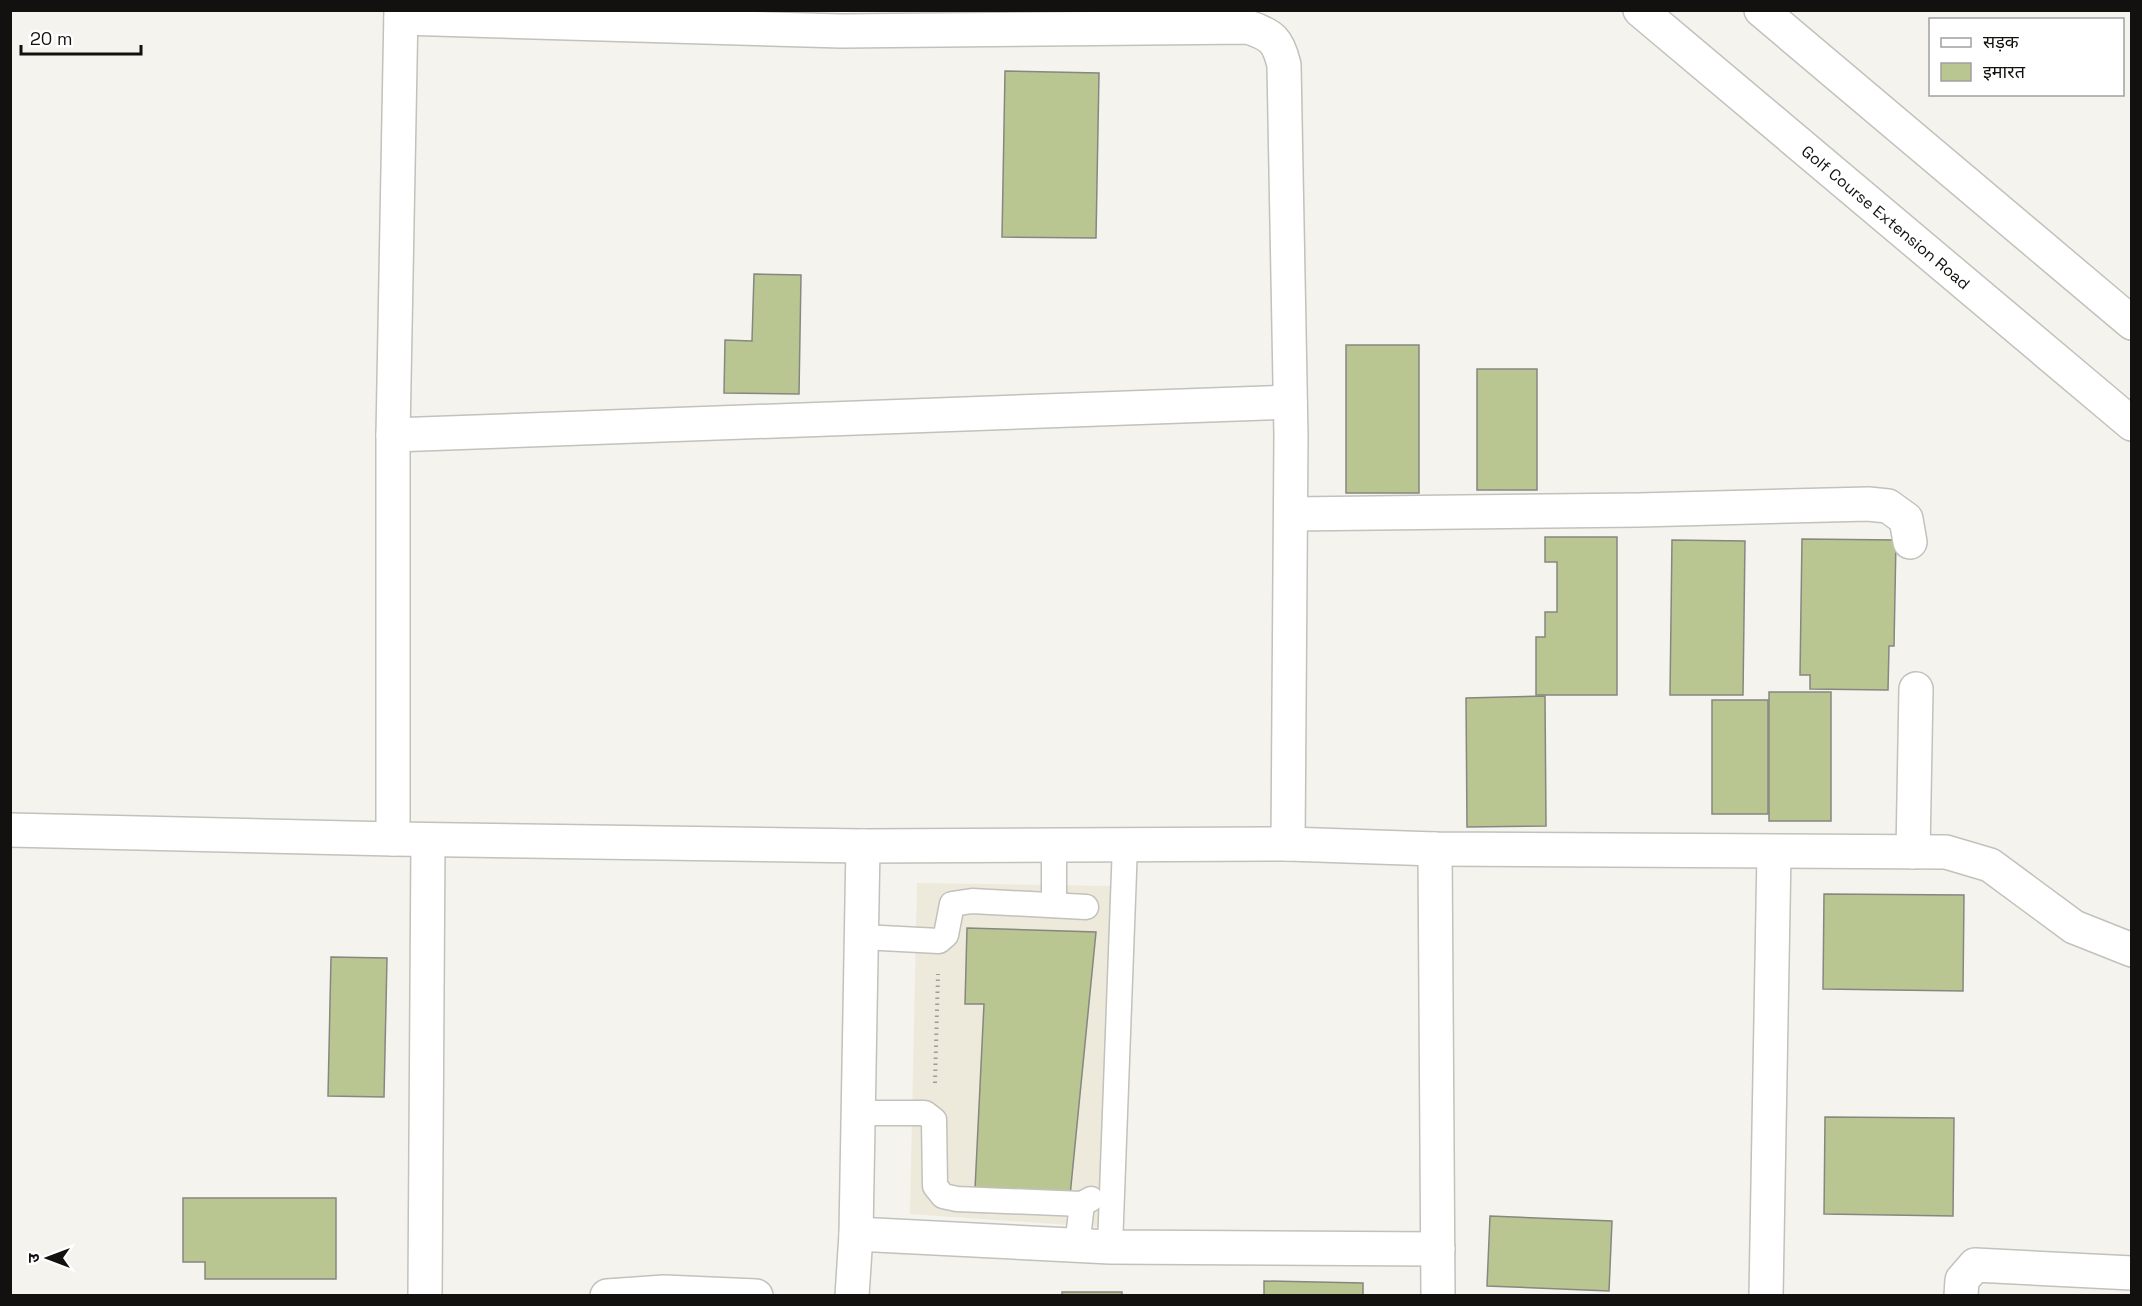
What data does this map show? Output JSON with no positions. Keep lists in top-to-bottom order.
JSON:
{
  "streets": {
    "street": ["Golf Course Extension Road"]
  },
  "legend": ["सड़क", "इमारत"],
  "scale_bar": "20 m",
  "north": "left"
}
